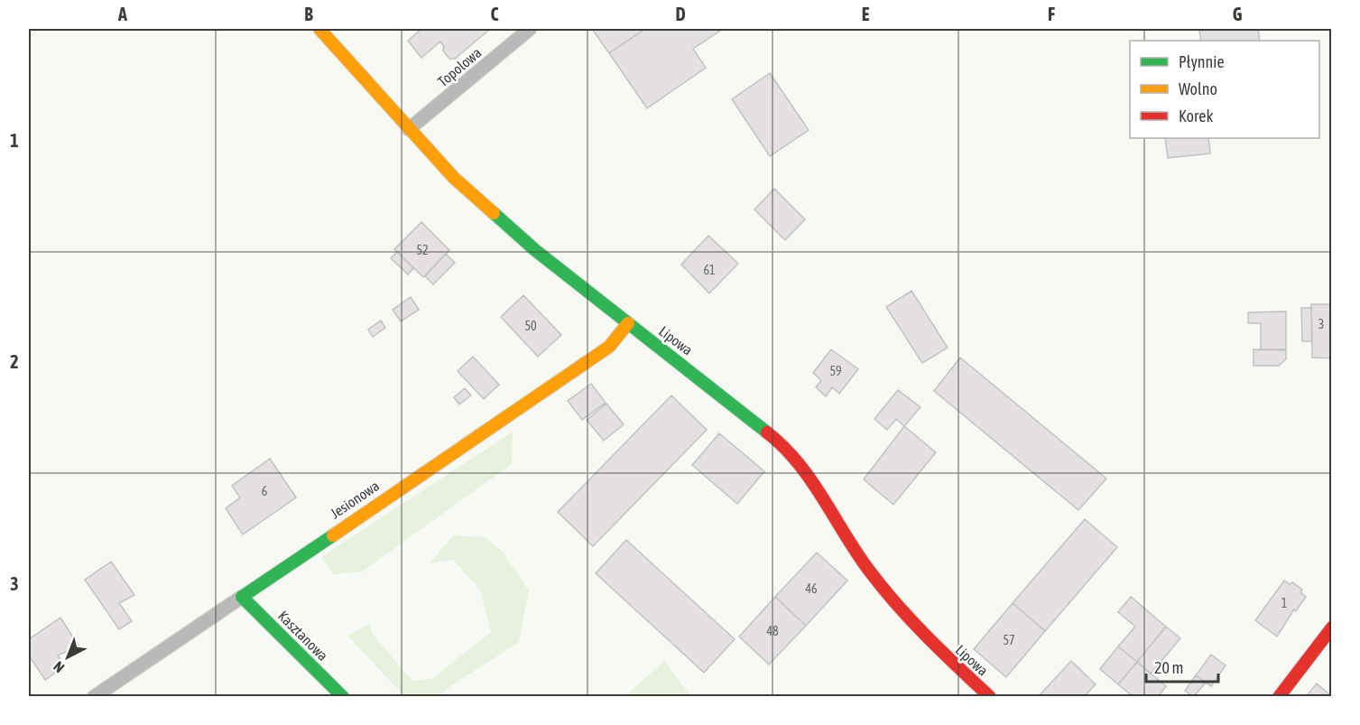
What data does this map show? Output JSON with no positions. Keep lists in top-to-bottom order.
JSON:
{
  "streets": {
    "street": ["Lipowa", "Jesionowa", "Kasztanowa"],
    "lane": ["Topolowa"]
  },
  "crossings": [
    ["Topolowa", "Lipowa"],
    ["Lipowa", "Jesionowa"],
    ["Jesionowa", "Kasztanowa"]
  ],
  "house_numbers": [
    "52",
    "61",
    "3",
    "50",
    "59",
    "6",
    "46",
    "1",
    "48",
    "57"
  ],
  "legend": ["Płynnie", "Wolno", "Korek"],
  "scale_bar": "20 m",
  "north": "bottom left",
  "grid": {
    "columns": [
      "A",
      "B",
      "C",
      "D",
      "E",
      "F",
      "G"
    ],
    "rows": ["1", "2", "3"]
  }
}
